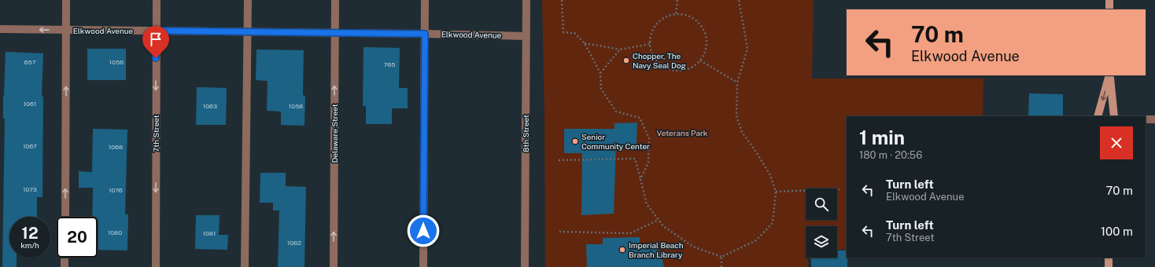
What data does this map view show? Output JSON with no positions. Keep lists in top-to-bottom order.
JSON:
{
  "streets": {
    "street": [
      "Elkwood Avenue",
      "7th Street",
      "Delaware Street",
      "8th Street"
    ]
  },
  "crossings": [
    ["Elkwood Avenue", "7th Street"],
    ["Elkwood Avenue", "Delaware Street"],
    ["Elkwood Avenue", "8th Street"]
  ],
  "one_way": ["7th Street", "Delaware Street"],
  "parks": ["Veterans Park"],
  "places": ["Chopper, The Navy Seal Dog", "Senior Community Center", "Imperial Beach Branch Library"],
  "house_numbers": [
    "657",
    "1056",
    "765",
    "1061",
    "1063",
    "1058",
    "1067",
    "1068",
    "1073",
    "1076",
    "1080",
    "1081",
    "1082"
  ],
  "page": {
    "turn": ["70 m", "Elkwood Avenue"],
    "heading": ["1 min", "180 m · 20:56"],
    "list": [
      {
        "name": "Turn left",
        "note": "Elkwood Avenue",
        "value": "70 m"
      },
      {
        "name": "Turn left",
        "note": "7th Street",
        "value": "100 m"
      }
    ],
    "speed": "12 km/h",
    "limit": "20"
  }
}
